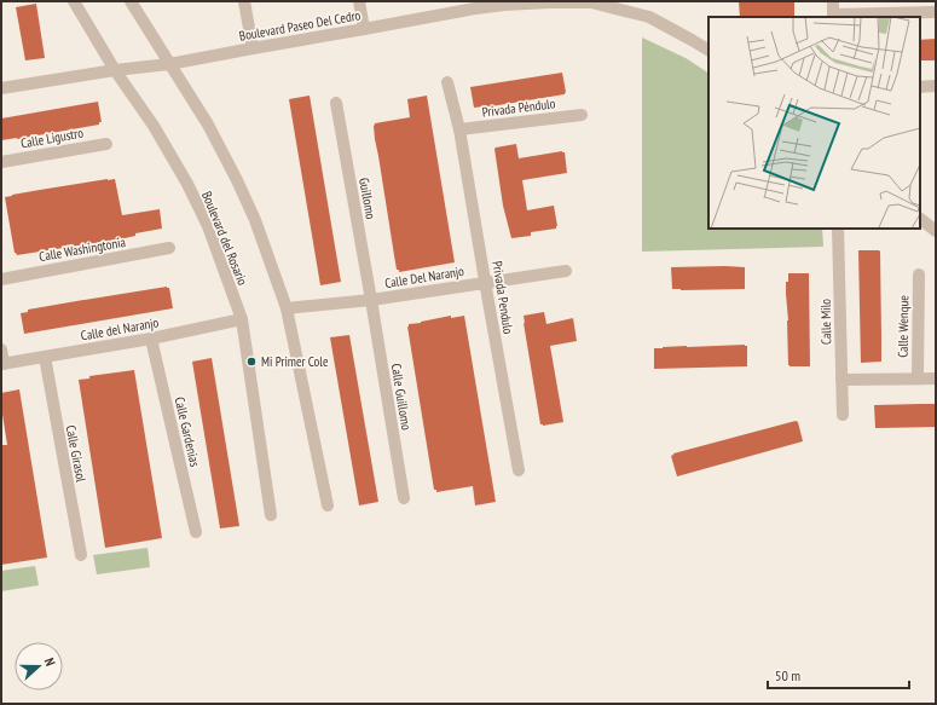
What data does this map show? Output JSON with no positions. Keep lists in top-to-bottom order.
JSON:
{
  "streets": {
    "street": [
      "Boulevard Paseo Del Cedro",
      "Privada Péndulo",
      "Calle Ligustro",
      "Guillomo",
      "Boulevard del Rosario",
      "Calle Washingtonia",
      "Calle Del Naranjo",
      "Privada Pendulo",
      "Calle Milo",
      "Calle Wenque",
      "Calle del Naranjo",
      "Calle Guillomo",
      "Calle Gardenias",
      "Calle Girasol"
    ]
  },
  "crossings": [
    ["Boulevard Paseo Del Cedro", "Boulevard del Rosario"],
    ["Privada Péndulo", "Privada Pendulo"],
    ["Guillomo", "Calle Del Naranjo"],
    ["Guillomo", "Calle Guillomo"],
    ["Boulevard del Rosario", "Calle del Naranjo"],
    ["Calle Del Naranjo", "Privada Pendulo"],
    ["Calle Del Naranjo", "Calle Guillomo"],
    ["Calle del Naranjo", "Calle Gardenias"],
    ["Calle del Naranjo", "Calle Girasol"]
  ],
  "places": ["Mi Primer Cole"],
  "scale_bar": "50 m",
  "north": "right"
}
